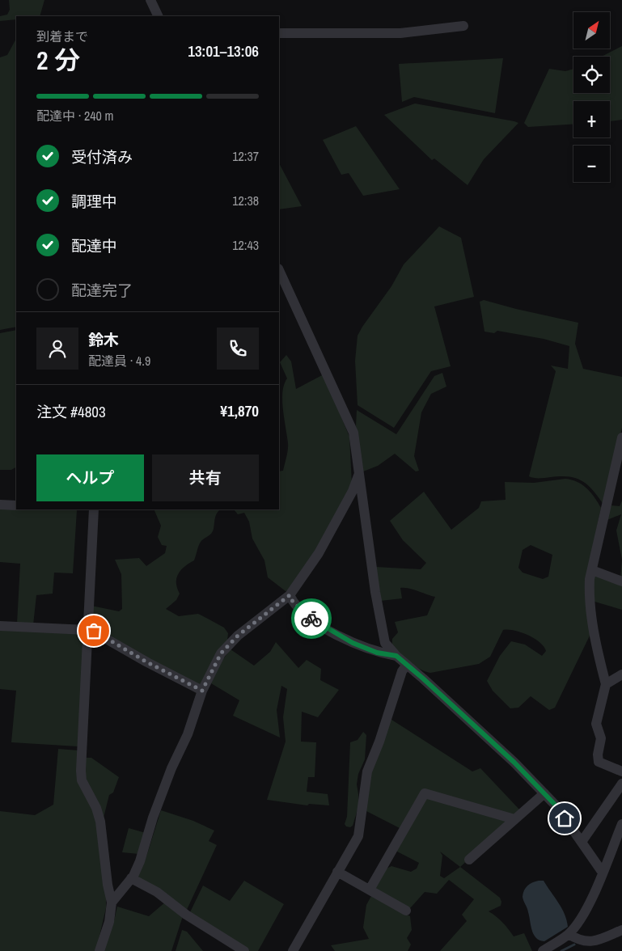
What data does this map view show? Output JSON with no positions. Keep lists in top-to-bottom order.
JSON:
{
  "north": "top right",
  "page": {
    "map_buttons": ["+", "−"],
    "heading": ["2 分", "到着まで", "13:01–13:06"],
    "panel": [
      "鈴木",
      "配達員 · 4.9",
      "注文 #4803",
      "¥1,870"
    ],
    "bar": "配達中 · 240 m",
    "list": [
      ["受付済み", "12:37"],
      ["調理中", "12:38"],
      ["配達中", "12:43"],
      "配達完了"
    ],
    "buttons": ["ヘルプ", "共有"]
  }
}
